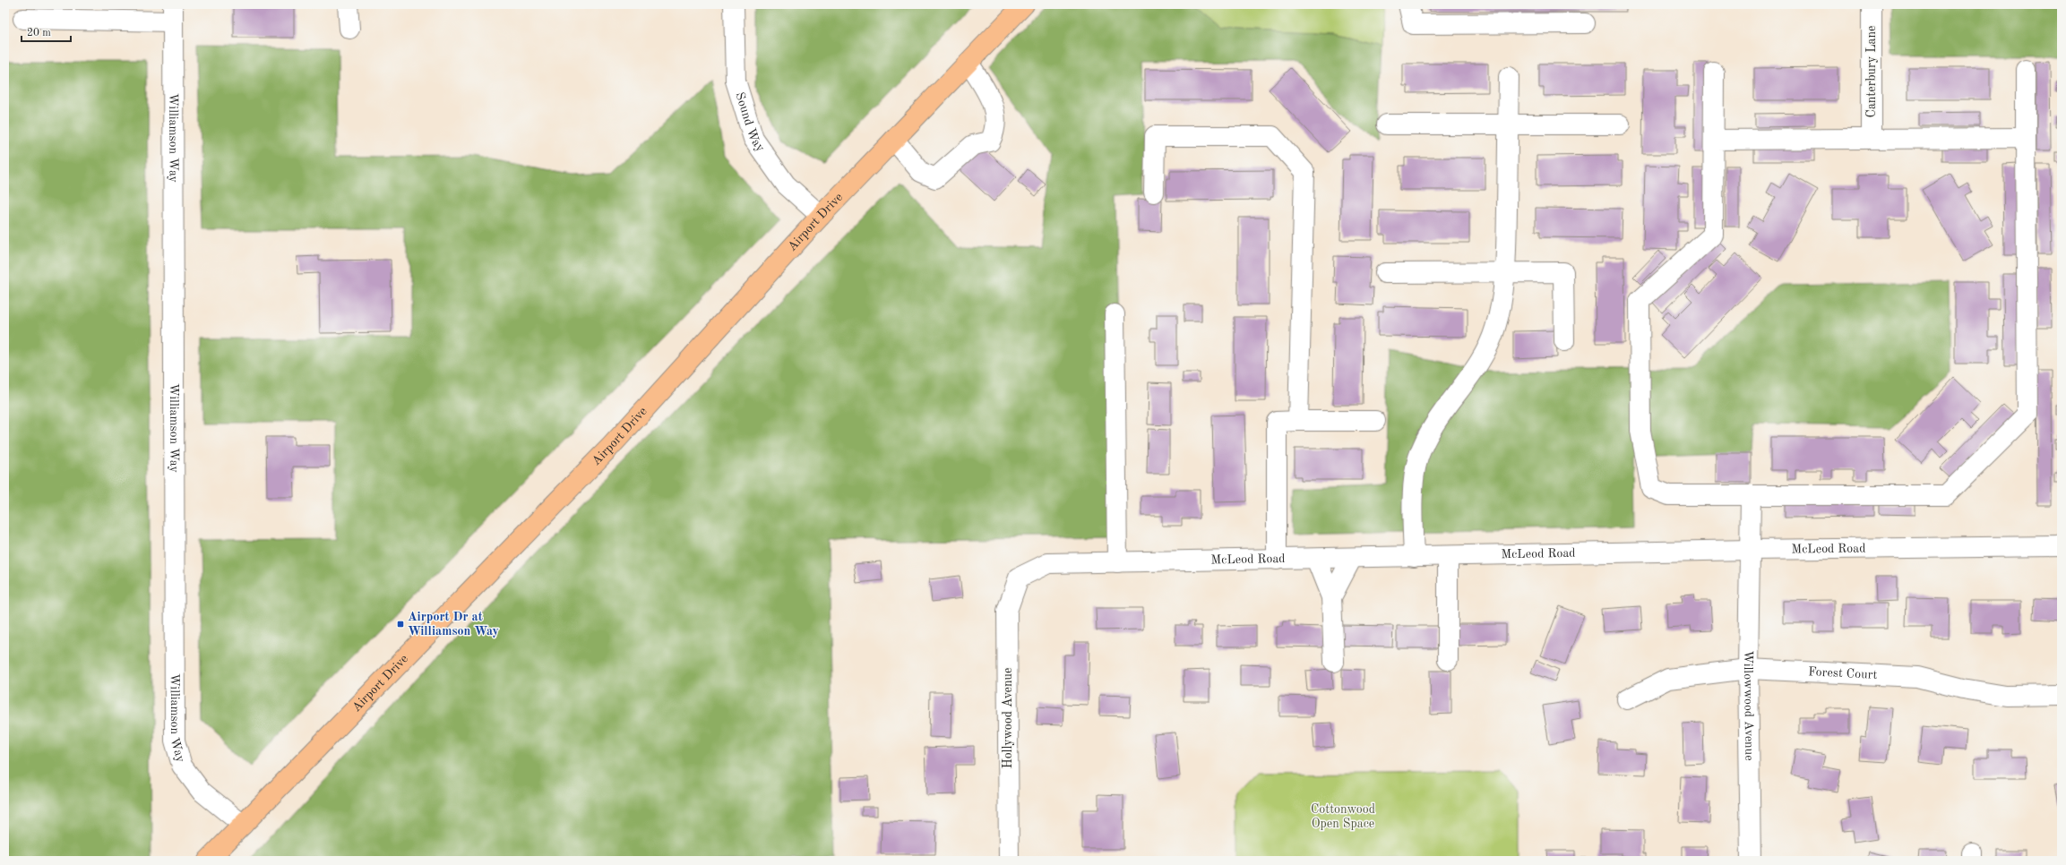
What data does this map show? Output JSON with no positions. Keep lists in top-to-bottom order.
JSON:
{
  "streets": {
    "main road": ["Airport Drive"],
    "street": [
      "Canterbury Lane",
      "Sound Way",
      "Williamson Way",
      "McLeod Road",
      "Forest Court",
      "Willowwood Avenue",
      "Hollywood Avenue"
    ]
  },
  "crossings": [
    ["Sound Way", "Airport Drive"],
    ["Williamson Way", "Airport Drive"],
    ["McLeod Road", "Willowwood Avenue"],
    ["McLeod Road", "Hollywood Avenue"],
    ["Forest Court", "Willowwood Avenue"]
  ],
  "parks": ["Cottonwood Open Space"],
  "places": {
    "transit": ["Airport Dr at Williamson Way"]
  },
  "scale_bar": "20 m"
}
